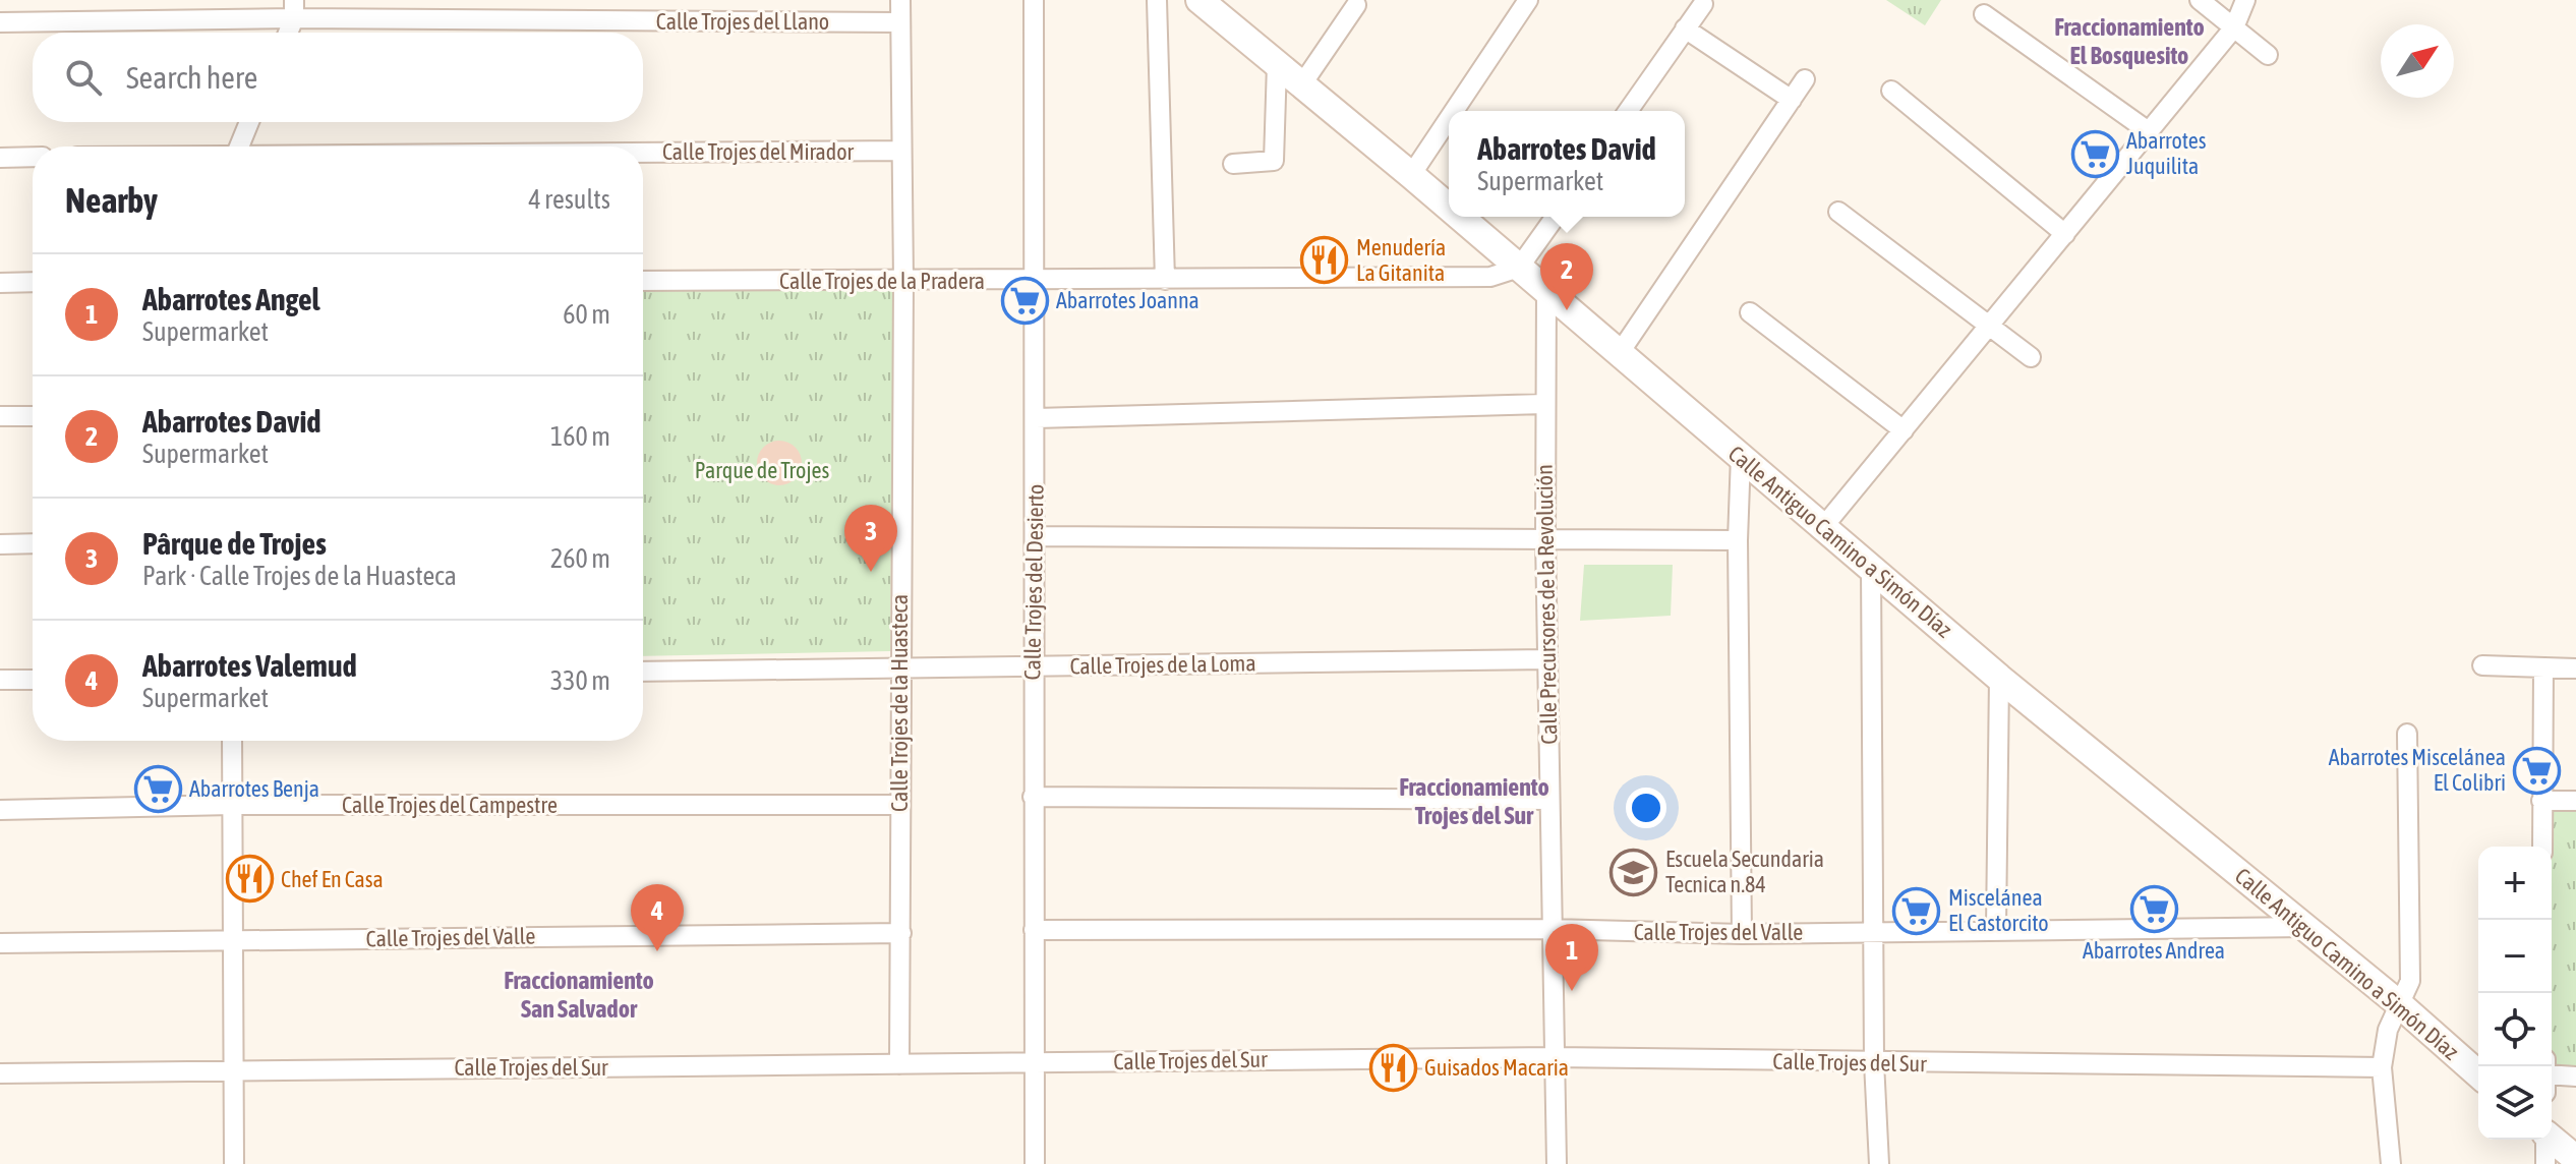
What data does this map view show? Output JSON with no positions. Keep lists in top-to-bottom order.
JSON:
{
  "streets": {
    "main road": ["Calle Antiguo Camino a Simón Díaz"],
    "street": [
      "Calle Trojes del Llano",
      "Calle Trojes del Mirador",
      "Calle Trojes de la Pradera",
      "Calle Trojes del Desierto",
      "Calle Precursores de la Revolución",
      "Calle Trojes de la Loma",
      "Calle Trojes de la Huasteca",
      "Calle Trojes del Campestre",
      "Calle Trojes del Valle",
      "Calle Trojes del Sur"
    ]
  },
  "crossings": [
    ["Calle Trojes del Llano", "Calle Trojes de la Huasteca"],
    ["Calle Trojes del Mirador", "Calle Trojes de la Huasteca"],
    ["Calle Trojes de la Pradera", "Calle Antiguo Camino a Simón Díaz"],
    ["Calle Trojes de la Pradera", "Calle Trojes del Desierto"],
    ["Calle Trojes de la Pradera", "Calle Trojes de la Huasteca"],
    ["Calle Antiguo Camino a Simón Díaz", "Calle Precursores de la Revolución"],
    ["Calle Antiguo Camino a Simón Díaz", "Calle Trojes del Valle"],
    ["Calle Trojes del Desierto", "Calle Trojes de la Loma"],
    ["Calle Trojes del Desierto", "Calle Trojes del Valle"],
    ["Calle Trojes del Desierto", "Calle Trojes del Sur"],
    ["Calle Precursores de la Revolución", "Calle Trojes de la Loma"],
    ["Calle Precursores de la Revolución", "Calle Trojes del Valle"],
    ["Calle Precursores de la Revolución", "Calle Trojes del Sur"],
    ["Calle Trojes de la Loma", "Calle Trojes de la Huasteca"],
    ["Calle Trojes de la Huasteca", "Calle Trojes del Campestre"],
    ["Calle Trojes de la Huasteca", "Calle Trojes del Valle"],
    ["Calle Trojes de la Huasteca", "Calle Trojes del Sur"]
  ],
  "districts": ["Fraccionamiento El Bosquesito", "Fraccionamiento Trojes del Sur", "Fraccionamiento San Salvador"],
  "parks": ["Parque de Trojes"],
  "places": {
    "supermarket": [
      "Abarrotes Juquilita",
      "Abarrotes Joanna",
      "Abarrotes Miscelánea El Colibri",
      "Abarrotes Benja",
      "Abarrotes Andrea",
      "Miscelánea El Castorcito"
    ],
    "restaurant": ["Menudería La Gitanita", "Chef En Casa", "Guisados Macaria"],
    "school or university": ["Escuela Secundaria Tecnica n.84"]
  },
  "north": "top right",
  "page": {
    "search": "Search here",
    "popup": ["Abarrotes David", "Supermarket"],
    "heading": ["Nearby", "4 results"],
    "pins": [
      "2",
      "3",
      "4",
      "1"
    ],
    "list": [
      {
        "mark": "1",
        "name": "Abarrotes Angel",
        "note": "Supermarket",
        "value": "60 m"
      },
      {
        "mark": "2",
        "name": "Abarrotes David",
        "note": "Supermarket",
        "value": "160 m"
      },
      {
        "mark": "3",
        "name": "Pârque de Trojes",
        "note": "Park · Calle Trojes de la Huasteca",
        "value": "260 m"
      },
      {
        "mark": "4",
        "name": "Abarrotes Valemud",
        "note": "Supermarket",
        "value": "330 m"
      }
    ],
    "map_buttons": ["+", "−"]
  }
}
